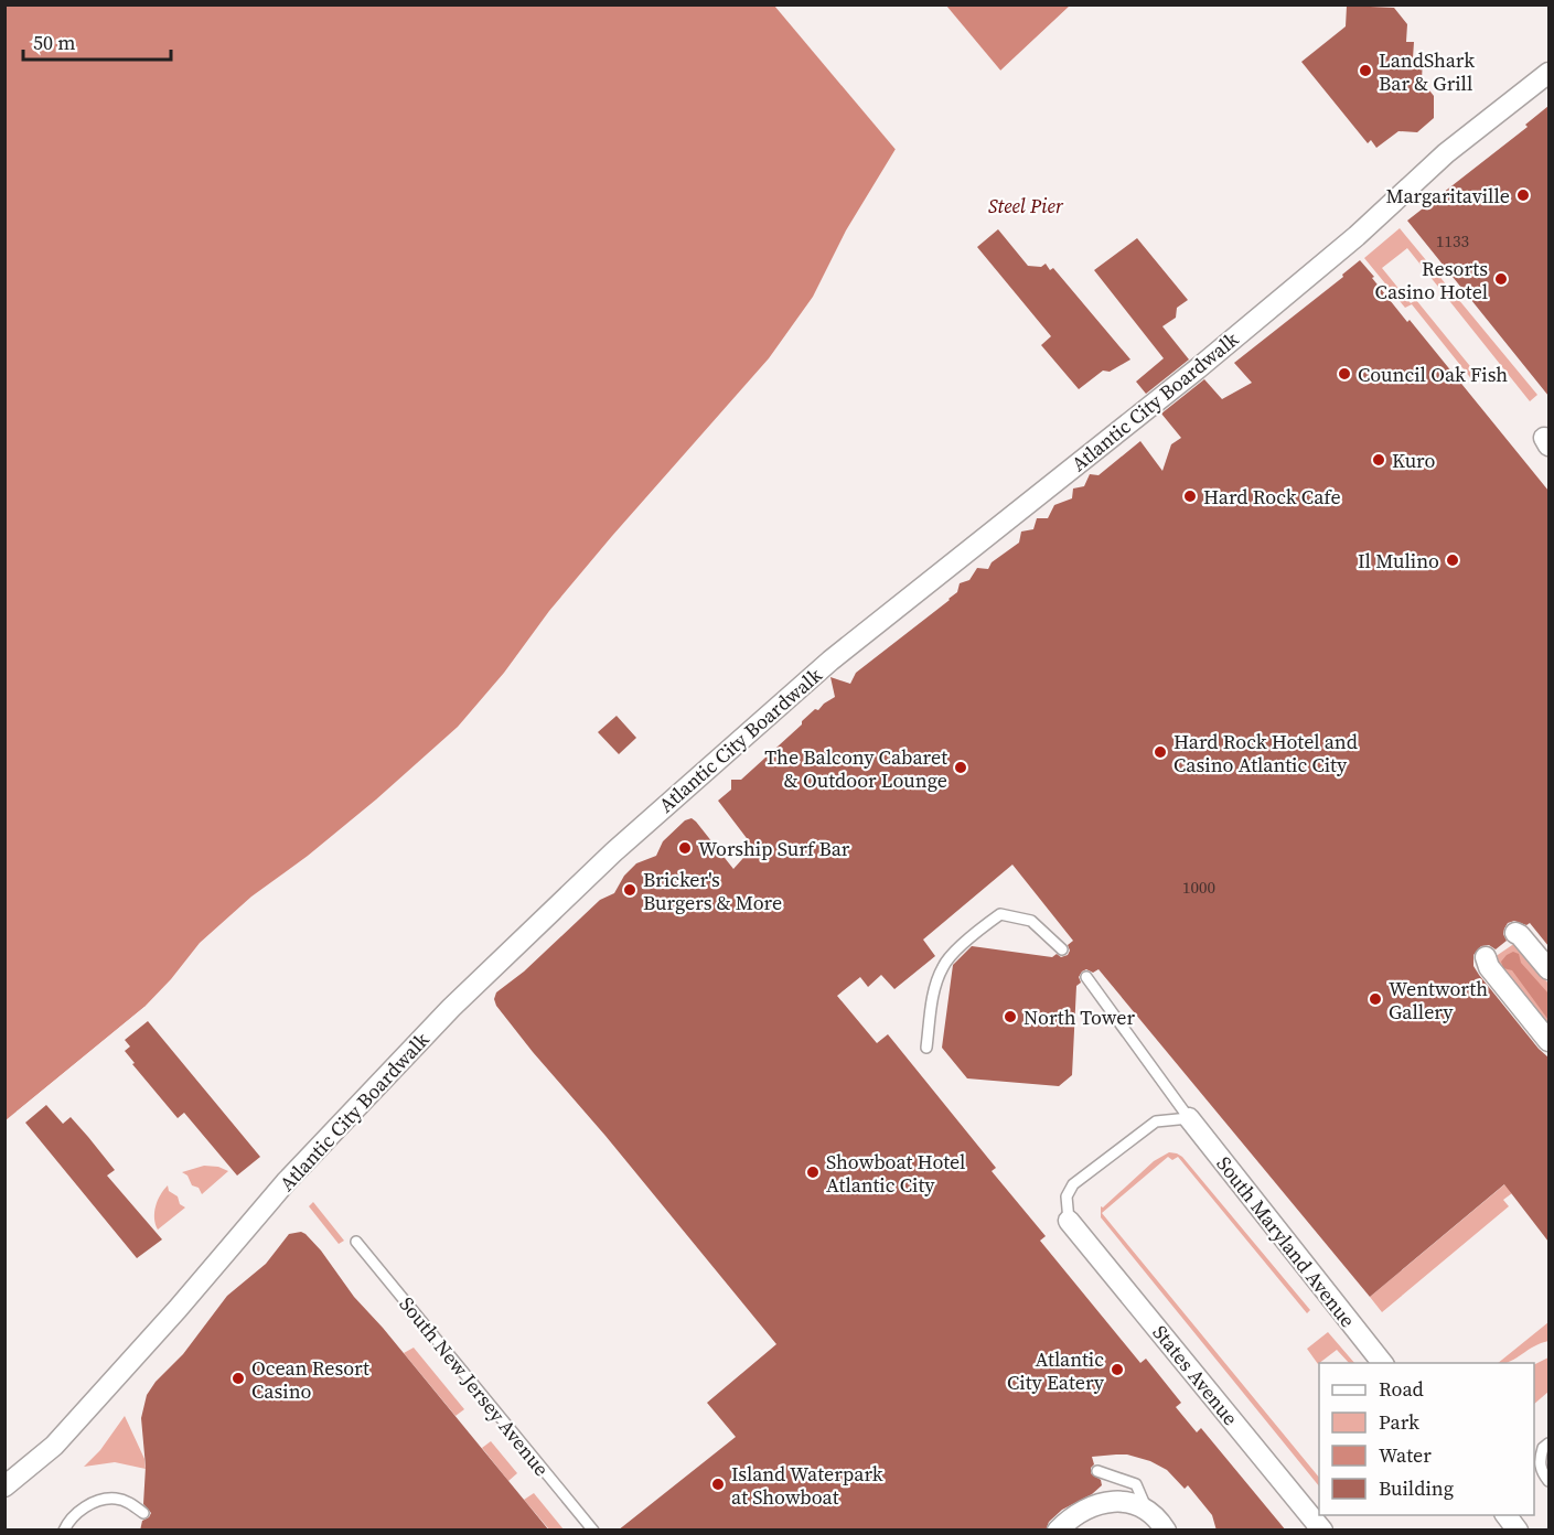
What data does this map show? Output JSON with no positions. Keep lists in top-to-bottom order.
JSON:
{
  "streets": {
    "street": ["Atlantic City Boardwalk", "South Maryland Avenue", "States Avenue"],
    "lane": ["South New Jersey Avenue"]
  },
  "parks": ["Steel Pier"],
  "places": [
    "LandShark Bar & Grill",
    "Margaritaville",
    "Resorts Casino Hotel",
    "Council Oak Fish",
    "Kuro",
    "Hard Rock Cafe",
    "Il Mulino",
    "Hard Rock Hotel and Casino Atlantic City",
    "The Balcony Cabaret & Outdoor Lounge",
    "Worship Surf Bar",
    "Bricker's Burgers & More",
    "Wentworth Gallery",
    "North Tower",
    "Showboat Hotel Atlantic City",
    "Atlantic City Eatery",
    "Ocean Resort Casino",
    "Island Waterpark at Showboat"
  ],
  "house_numbers": ["1133", "1000"],
  "legend": [
    "Road",
    "Park",
    "Water",
    "Building"
  ],
  "scale_bar": "50 m"
}
